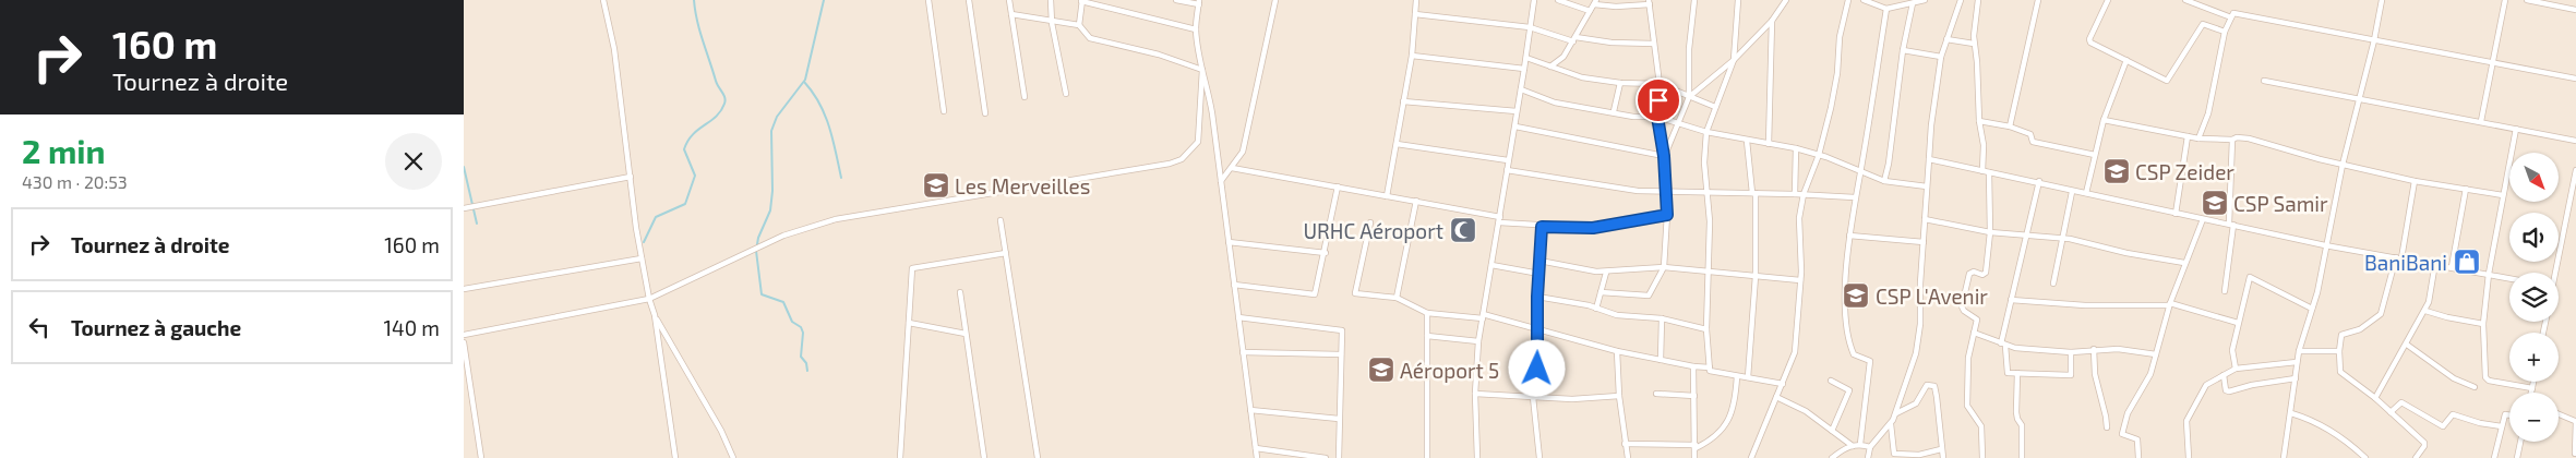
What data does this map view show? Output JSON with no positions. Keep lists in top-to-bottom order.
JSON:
{
  "places": {
    "school or university": [
      "CSP Zeider",
      "Les Merveilles",
      "CSP Samir",
      "CSP L'Avenir",
      "Aéroport 5"
    ],
    "mosque": ["URHC Aéroport"],
    "shop": ["BaniBani"]
  },
  "north": "bottom right",
  "page": {
    "turn": ["160 m", "Tournez à droite"],
    "heading": ["2 min", "430 m · 20:53"],
    "map_buttons": ["+", "−"],
    "list": [
      {
        "name": "Tournez à droite",
        "value": "160 m"
      },
      {
        "name": "Tournez à gauche",
        "value": "140 m"
      }
    ]
  }
}
